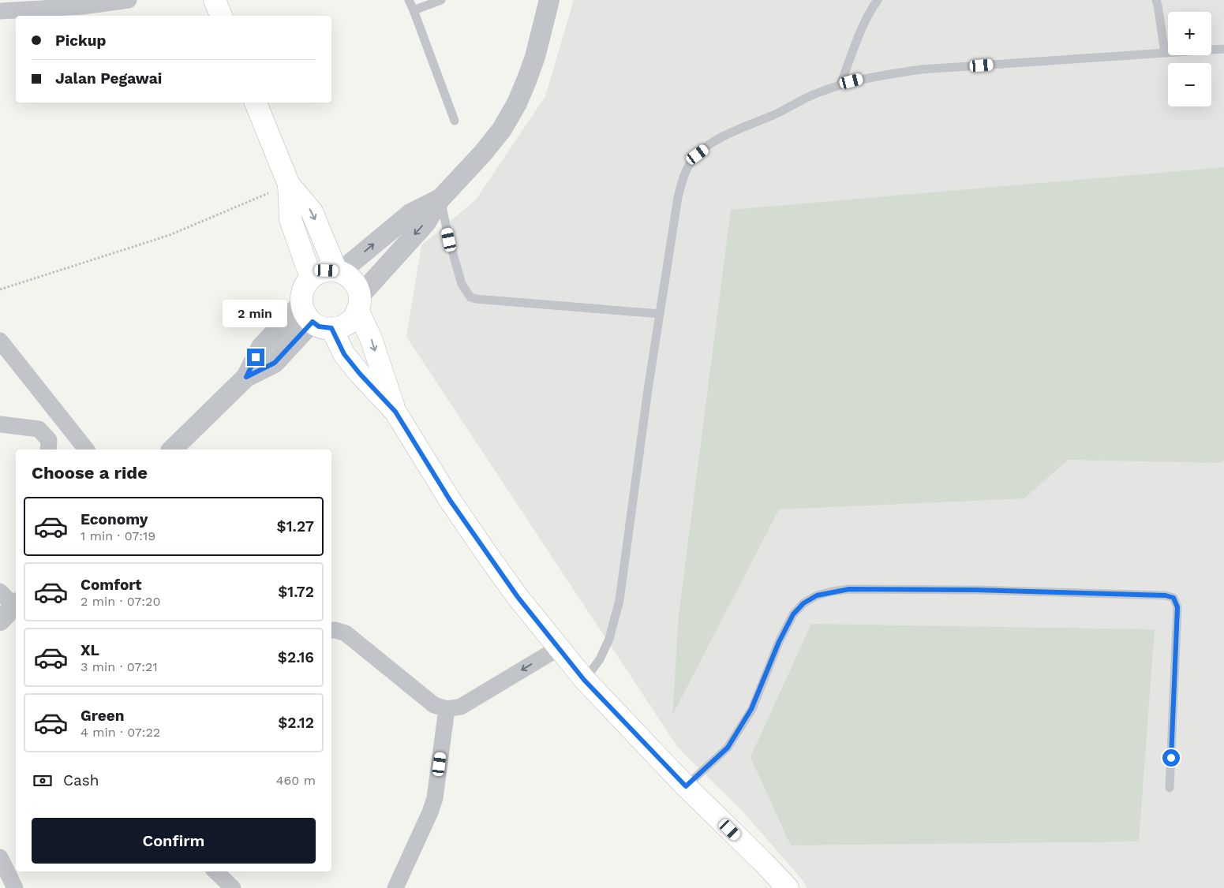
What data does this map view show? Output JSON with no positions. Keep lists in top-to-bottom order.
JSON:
{
  "page": {
    "map_buttons": ["+", "−"],
    "banner": ["Pickup", "Jalan Pegawai"],
    "bubble": "2 min",
    "heading": "Choose a ride",
    "list": [
      {
        "name": "Economy",
        "note": "1 min · 07:19",
        "value": "$1.27"
      },
      {
        "name": "Comfort",
        "note": "2 min · 07:20",
        "value": "$1.72"
      },
      {
        "name": "XL",
        "note": "3 min · 07:21",
        "value": "$2.16"
      },
      {
        "name": "Green",
        "note": "4 min · 07:22",
        "value": "$2.12"
      }
    ],
    "pay": ["Cash", "460 m"],
    "buttons": "Confirm"
  }
}
